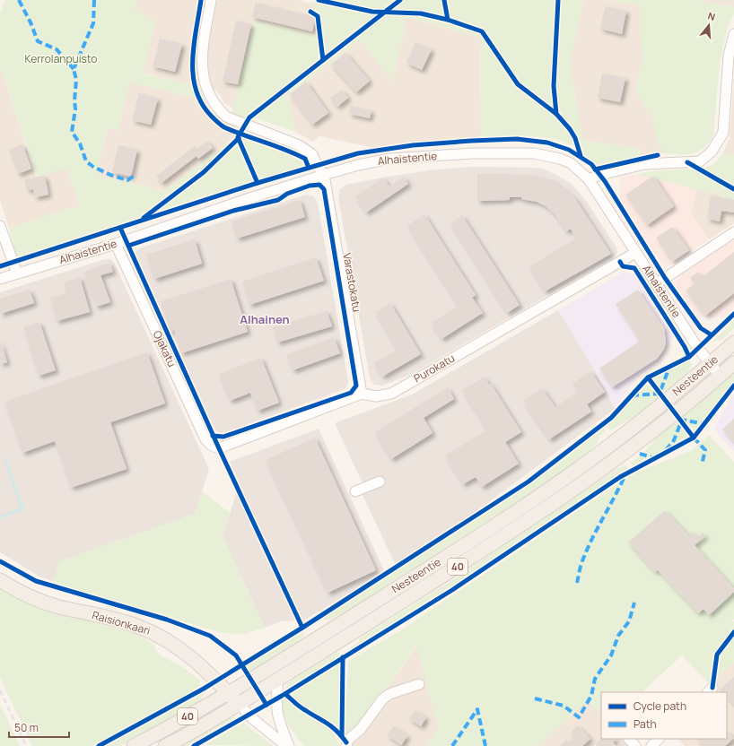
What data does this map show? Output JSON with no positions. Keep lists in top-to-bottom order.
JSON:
{
  "streets": {
    "main road": ["Nesteentie", "40", "Raisionkaari"],
    "street": [
      "Alhaistentie",
      "Varastokatu",
      "Ojakatu",
      "Purokatu"
    ]
  },
  "crossings": [
    ["Alhaistentie", "Varastokatu"],
    ["Alhaistentie", "Ojakatu"],
    ["Alhaistentie", "Purokatu"],
    ["Alhaistentie", "Nesteentie"],
    ["Varastokatu", "Purokatu"],
    ["Ojakatu", "Purokatu"],
    ["Nesteentie", "Raisionkaari"]
  ],
  "districts": ["Alhainen"],
  "parks": ["Kerrolanpuisto"],
  "legend": ["Cycle path", "Path"],
  "scale_bar": "50 m",
  "north": "top"
}
